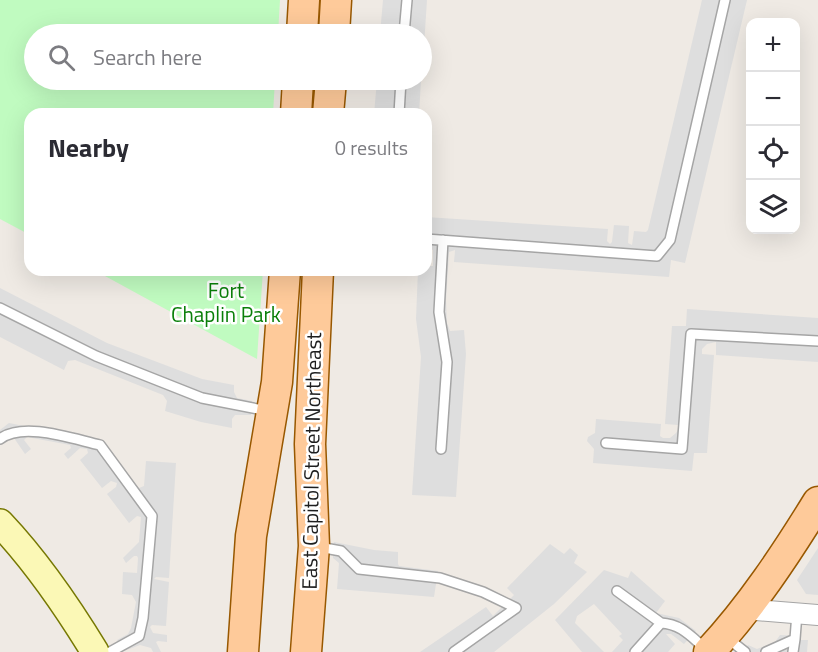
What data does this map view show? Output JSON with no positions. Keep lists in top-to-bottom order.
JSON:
{
  "streets": {
    "main road": ["East Capitol Street Northeast"]
  },
  "parks": ["Fort Chaplin Park"],
  "page": {
    "map_buttons": ["+", "−"],
    "search": "Search here",
    "heading": ["Nearby", "0 results"]
  }
}
